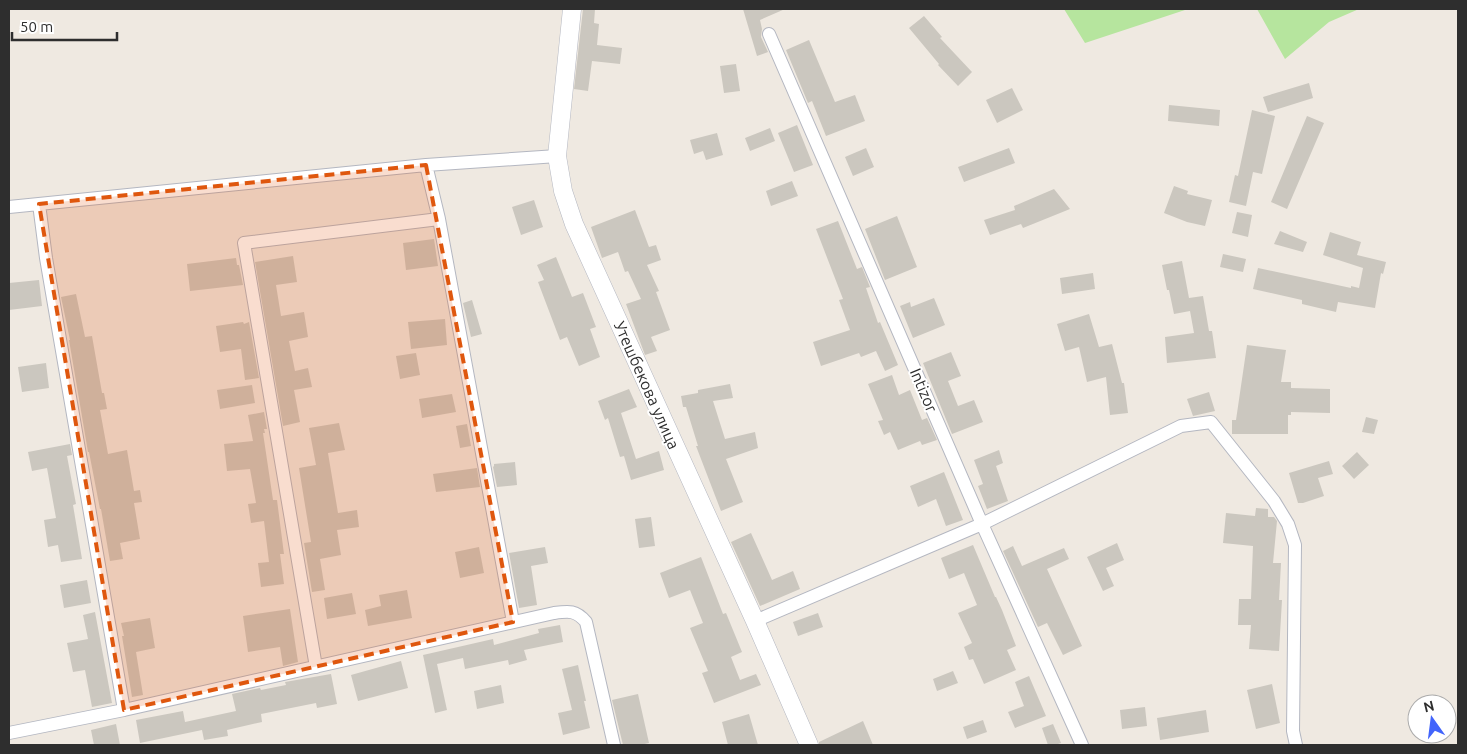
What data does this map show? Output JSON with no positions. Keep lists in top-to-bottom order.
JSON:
{
  "streets": {
    "main road": ["Утешбекова улица"],
    "street": ["Intizor"]
  },
  "scale_bar": "50 m",
  "north": "top"
}
